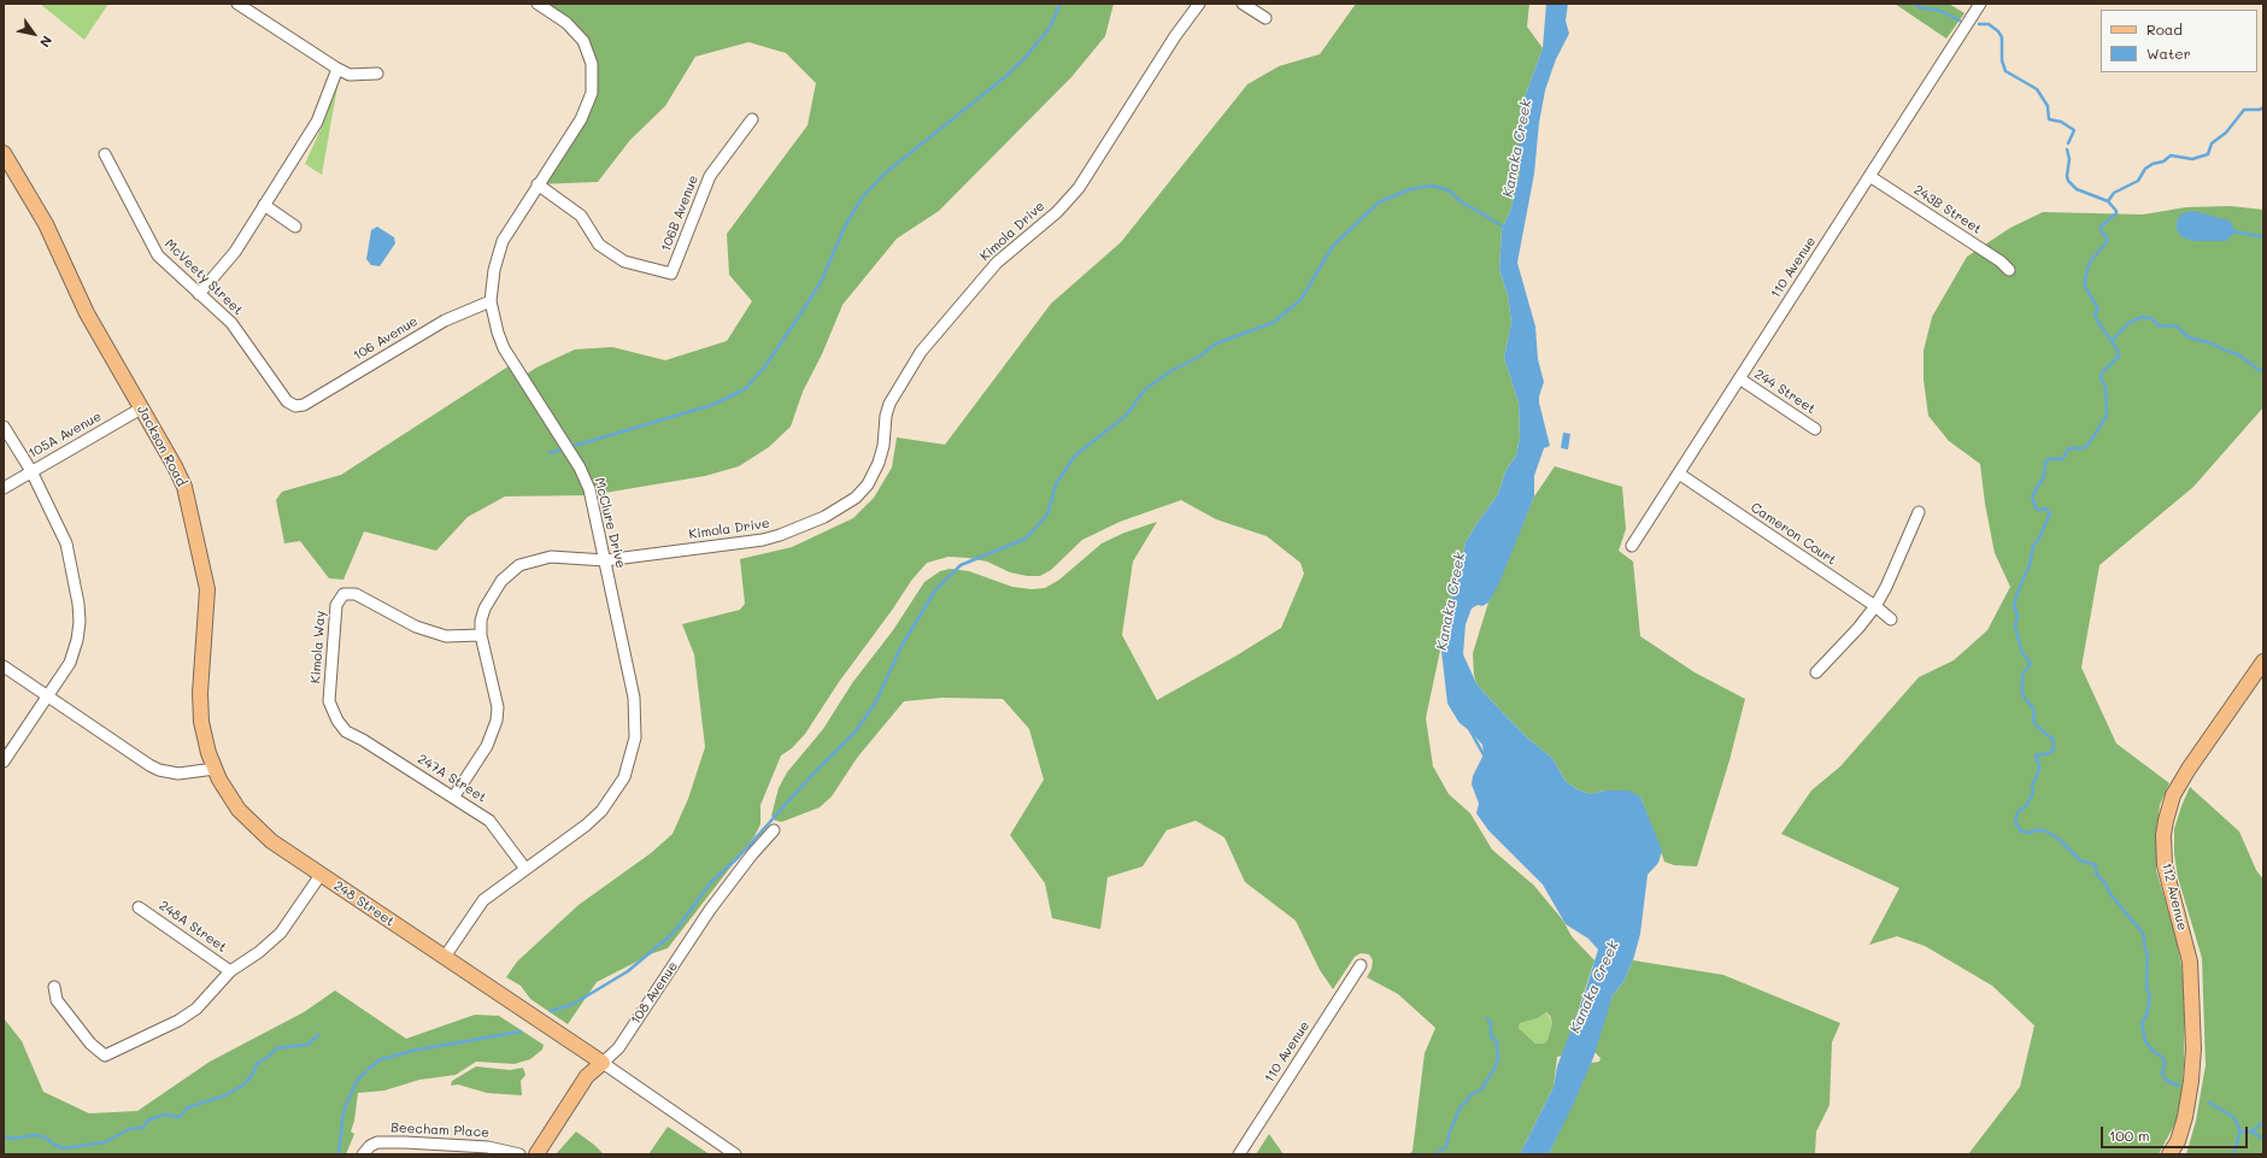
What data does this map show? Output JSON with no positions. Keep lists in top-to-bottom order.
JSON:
{
  "streets": {
    "main road": [
      "Jackson Road",
      "112 Avenue",
      "248 Street",
      "108 Avenue"
    ],
    "street": [
      "243B Street",
      "106B Avenue",
      "Kimola Drive",
      "110 Avenue",
      "McVeety Street",
      "106 Avenue",
      "244 Street",
      "105A Avenue",
      "McClure Drive",
      "Cameron Court",
      "Kimola Way",
      "247A Street",
      "248A Street",
      "Beecham Place"
    ]
  },
  "crossings": [
    ["243B Street", "110 Avenue"],
    ["106B Avenue", "McClure Drive"],
    ["Kimola Drive", "McClure Drive"],
    ["Kimola Drive", "Kimola Way"],
    ["Kimola Drive", "247A Street"],
    ["110 Avenue", "244 Street"],
    ["110 Avenue", "Cameron Court"],
    ["McVeety Street", "106 Avenue"],
    ["106 Avenue", "McClure Drive"],
    ["105A Avenue", "Jackson Road"],
    ["Jackson Road", "248 Street"],
    ["McClure Drive", "247A Street"],
    ["McClure Drive", "248 Street"],
    ["Kimola Way", "247A Street"],
    ["248 Street", "108 Avenue"]
  ],
  "water": ["Kanaka Creek"],
  "legend": ["Road", "Water"],
  "scale_bar": "100 m",
  "north": "bottom right"
}
